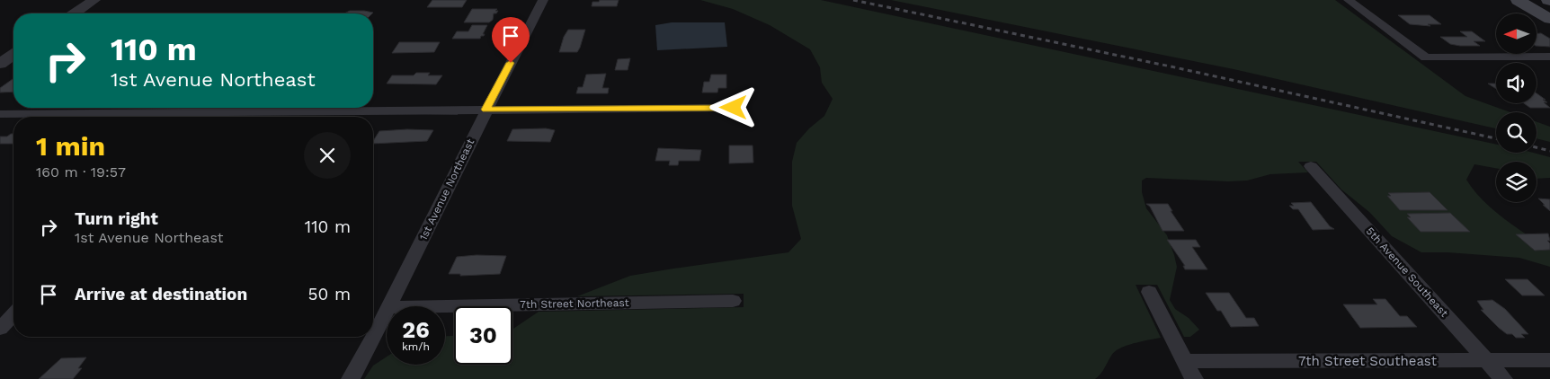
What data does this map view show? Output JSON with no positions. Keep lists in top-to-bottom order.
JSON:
{
  "streets": {
    "street": [
      "1st Avenue Northeast",
      "5th Avenue Southeast",
      "7th Street Northeast",
      "7th Street Southeast"
    ]
  },
  "crossings": [
    ["5th Avenue Southeast", "7th Street Southeast"]
  ],
  "north": "left",
  "page": {
    "turn": ["110 m", "1st Avenue Northeast"],
    "heading": ["1 min", "160 m · 19:57"],
    "list": [
      {
        "name": "Turn right",
        "note": "1st Avenue Northeast",
        "value": "110 m"
      },
      {
        "name": "Arrive at destination",
        "value": "50 m"
      }
    ],
    "speed": "26 km/h",
    "limit": "30"
  }
}
